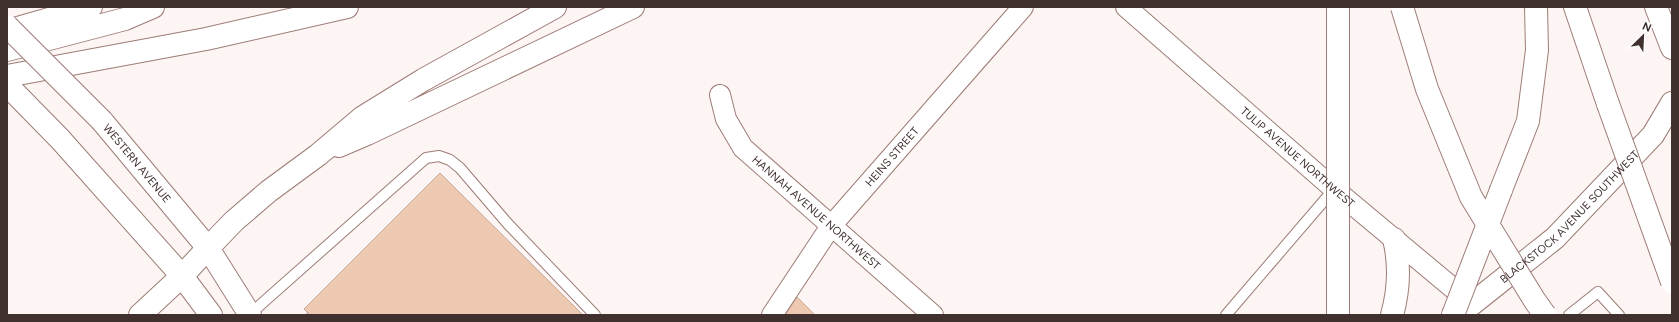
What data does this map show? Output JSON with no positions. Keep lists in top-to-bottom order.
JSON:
{
  "streets": {
    "main road": ["WESTERN AVENUE", "BLACKSTOCK AVENUE SOUTHWEST"],
    "street": ["HEINS STREET", "TULIP AVENUE NORTHWEST", "HANNAH AVENUE NORTHWEST"]
  },
  "crossings": [
    ["HEINS STREET", "HANNAH AVENUE NORTHWEST"],
    ["TULIP AVENUE NORTHWEST", "BLACKSTOCK AVENUE SOUTHWEST"]
  ],
  "north": "top right"
}
